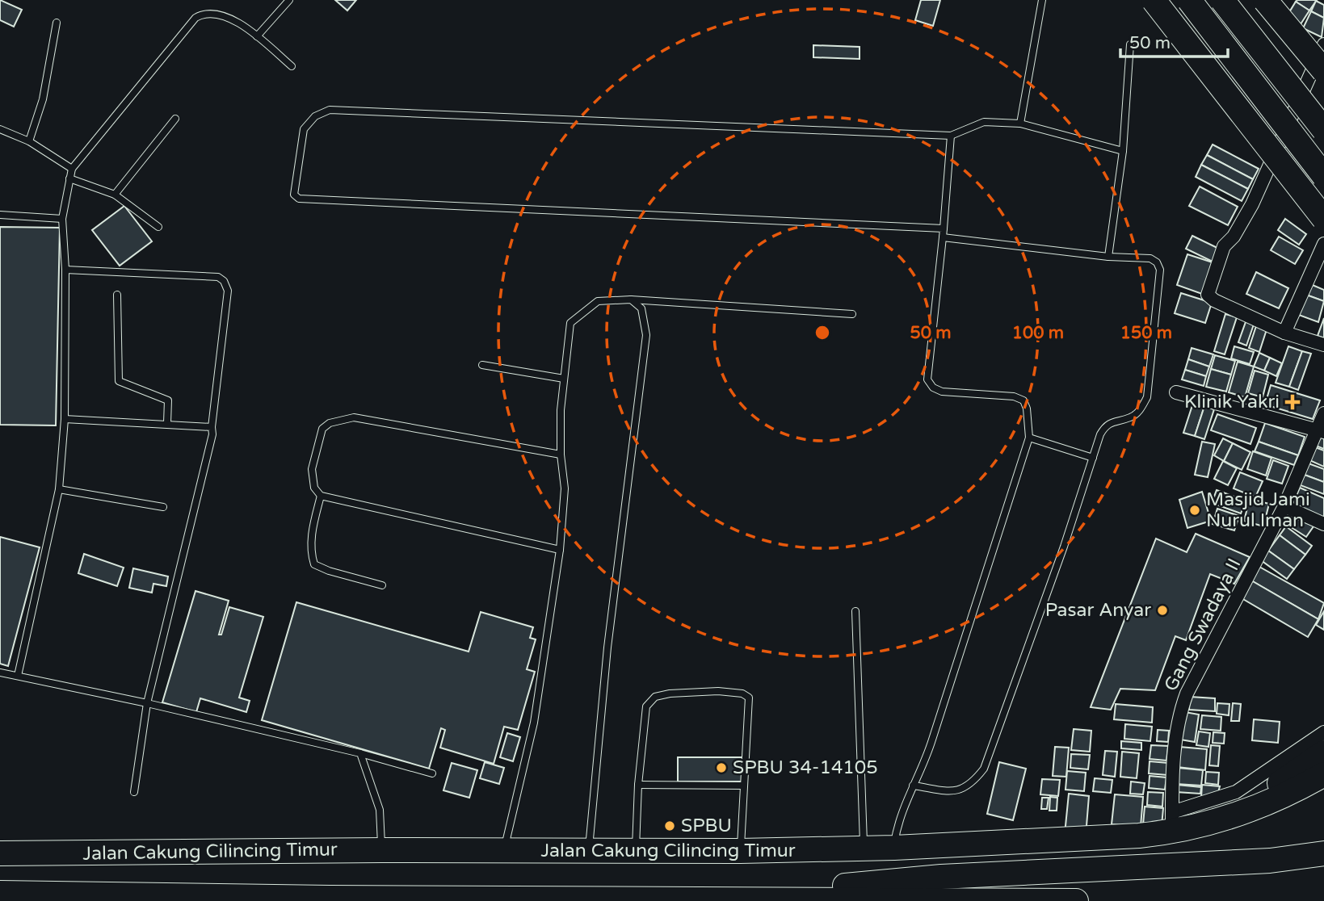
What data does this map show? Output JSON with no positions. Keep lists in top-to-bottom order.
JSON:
{
  "streets": {
    "highway": ["Jalan Cakung Cilincing Timur"],
    "street": ["Gang Swadaya II"]
  },
  "crossings": [
    ["Gang Swadaya II", "Jalan Cakung Cilincing Timur"]
  ],
  "places": {
    "health": ["Klinik Yakri"],
    "other": [
      "Masjid Jami Nurul Iman",
      "Pasar Anyar",
      "SPBU 34-14105",
      "SPBU"
    ]
  },
  "scale_bar": "50 m",
  "rings": ["50 m", "100 m", "150 m"]
}
